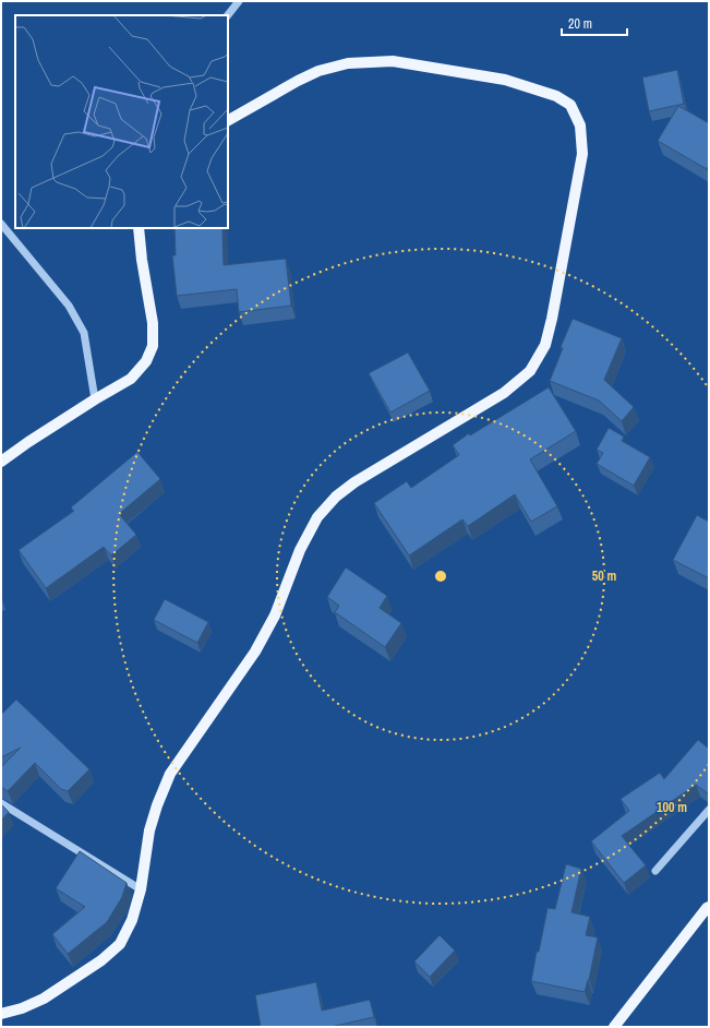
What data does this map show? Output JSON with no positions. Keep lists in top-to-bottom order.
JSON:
{
  "scale_bar": "20 m",
  "rings": ["50 m", "100 m"]
}
